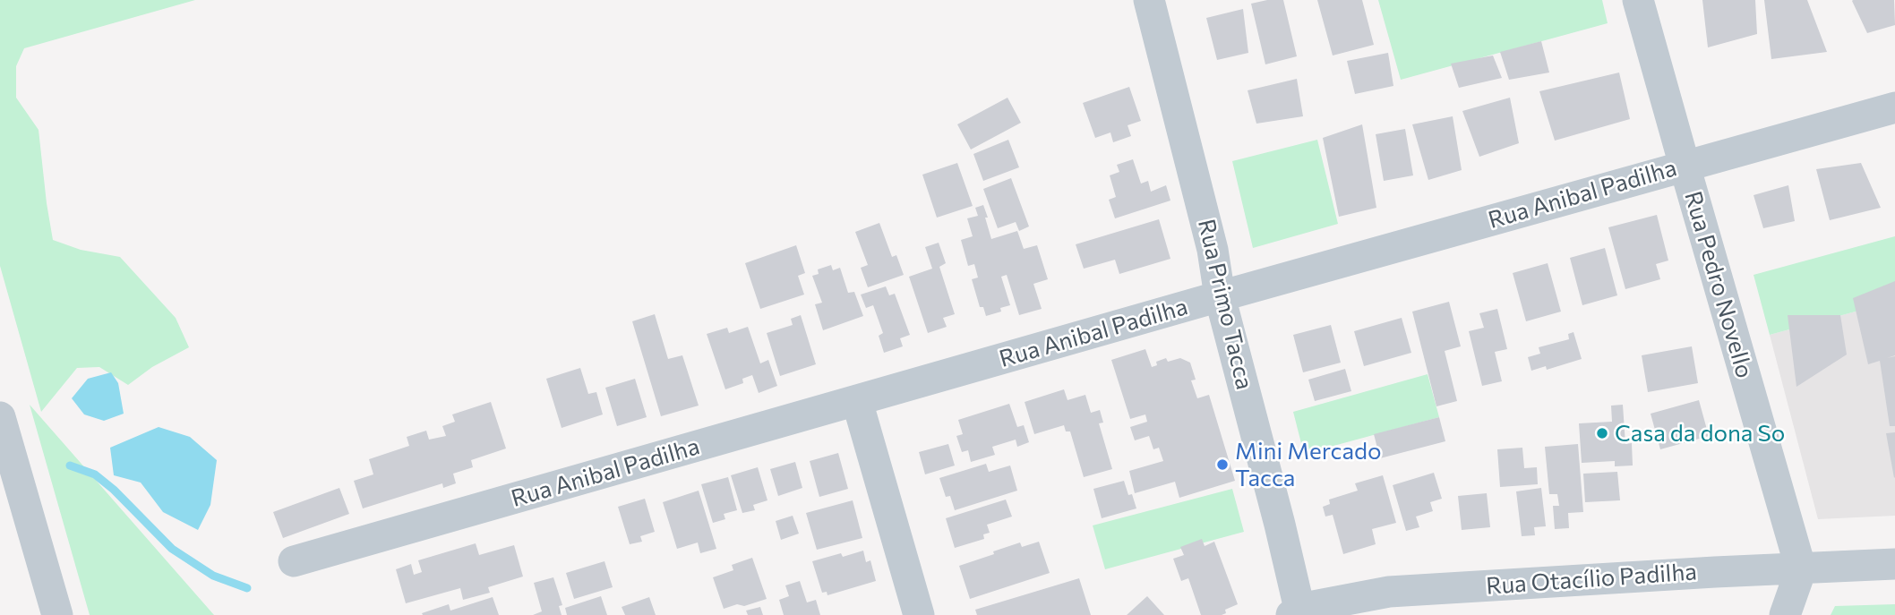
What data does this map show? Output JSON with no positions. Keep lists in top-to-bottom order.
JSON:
{
  "streets": {
    "street": [
      "Rua Anibal Padilha",
      "Rua Pedro Novello",
      "Rua Primo Tacca",
      "Rua Otacílio Padilha"
    ]
  },
  "crossings": [
    ["Rua Anibal Padilha", "Rua Pedro Novello"],
    ["Rua Anibal Padilha", "Rua Primo Tacca"],
    ["Rua Pedro Novello", "Rua Otacílio Padilha"],
    ["Rua Primo Tacca", "Rua Otacílio Padilha"]
  ],
  "places": ["Casa da dona So", "Mini Mercado Tacca"]
}
